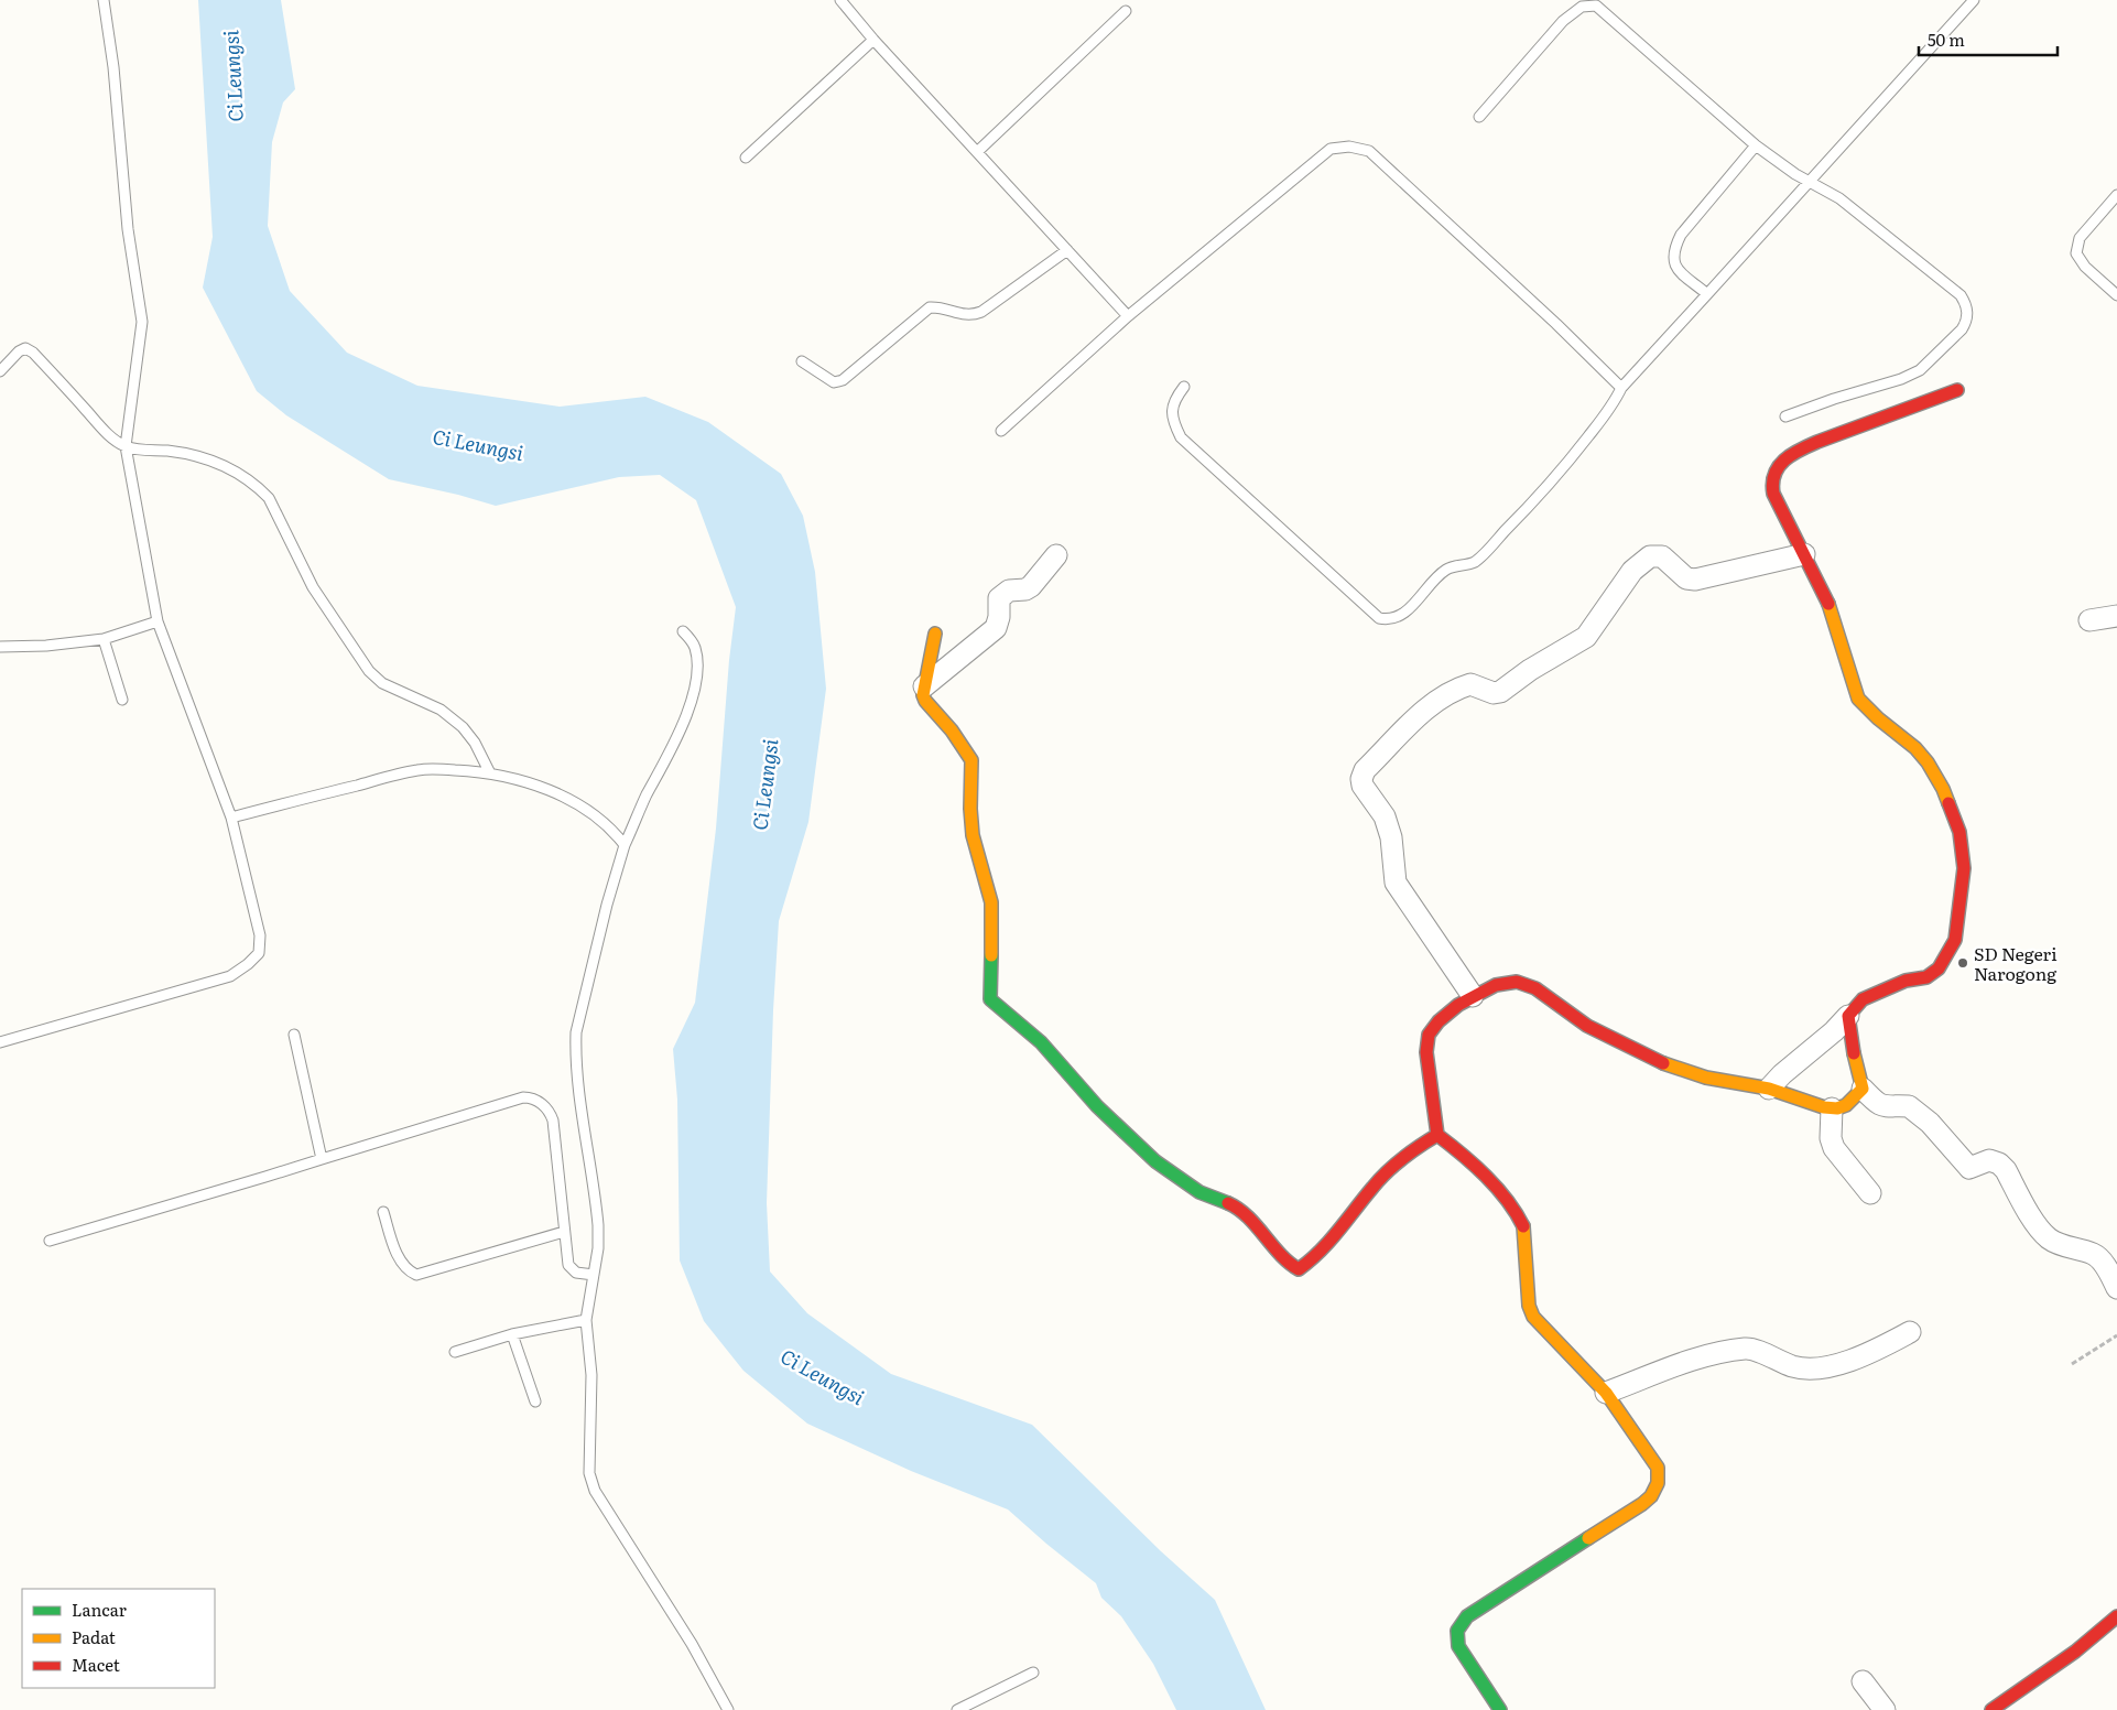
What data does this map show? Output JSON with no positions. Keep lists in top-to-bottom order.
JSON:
{
  "water": ["Ci Leungsi"],
  "places": ["SD Negeri Narogong"],
  "legend": ["Lancar", "Padat", "Macet"],
  "scale_bar": "50 m"
}
